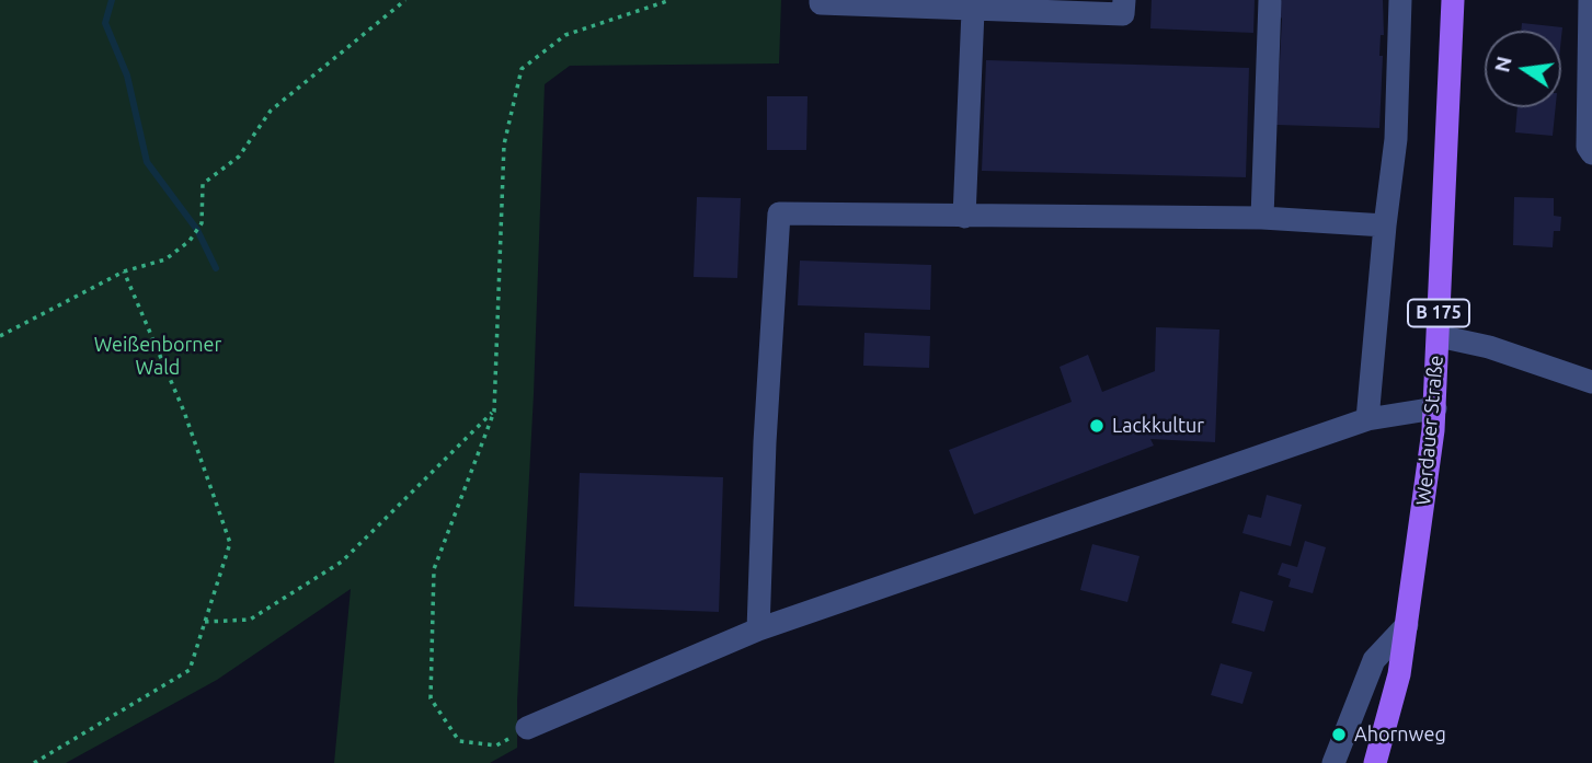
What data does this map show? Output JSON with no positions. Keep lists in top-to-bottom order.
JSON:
{
  "streets": {
    "main road": ["B 175", "Werdauer Straße"]
  },
  "parks": ["Weißenborner Wald"],
  "places": ["Lackkultur", "Ahornweg"],
  "north": "left"
}
